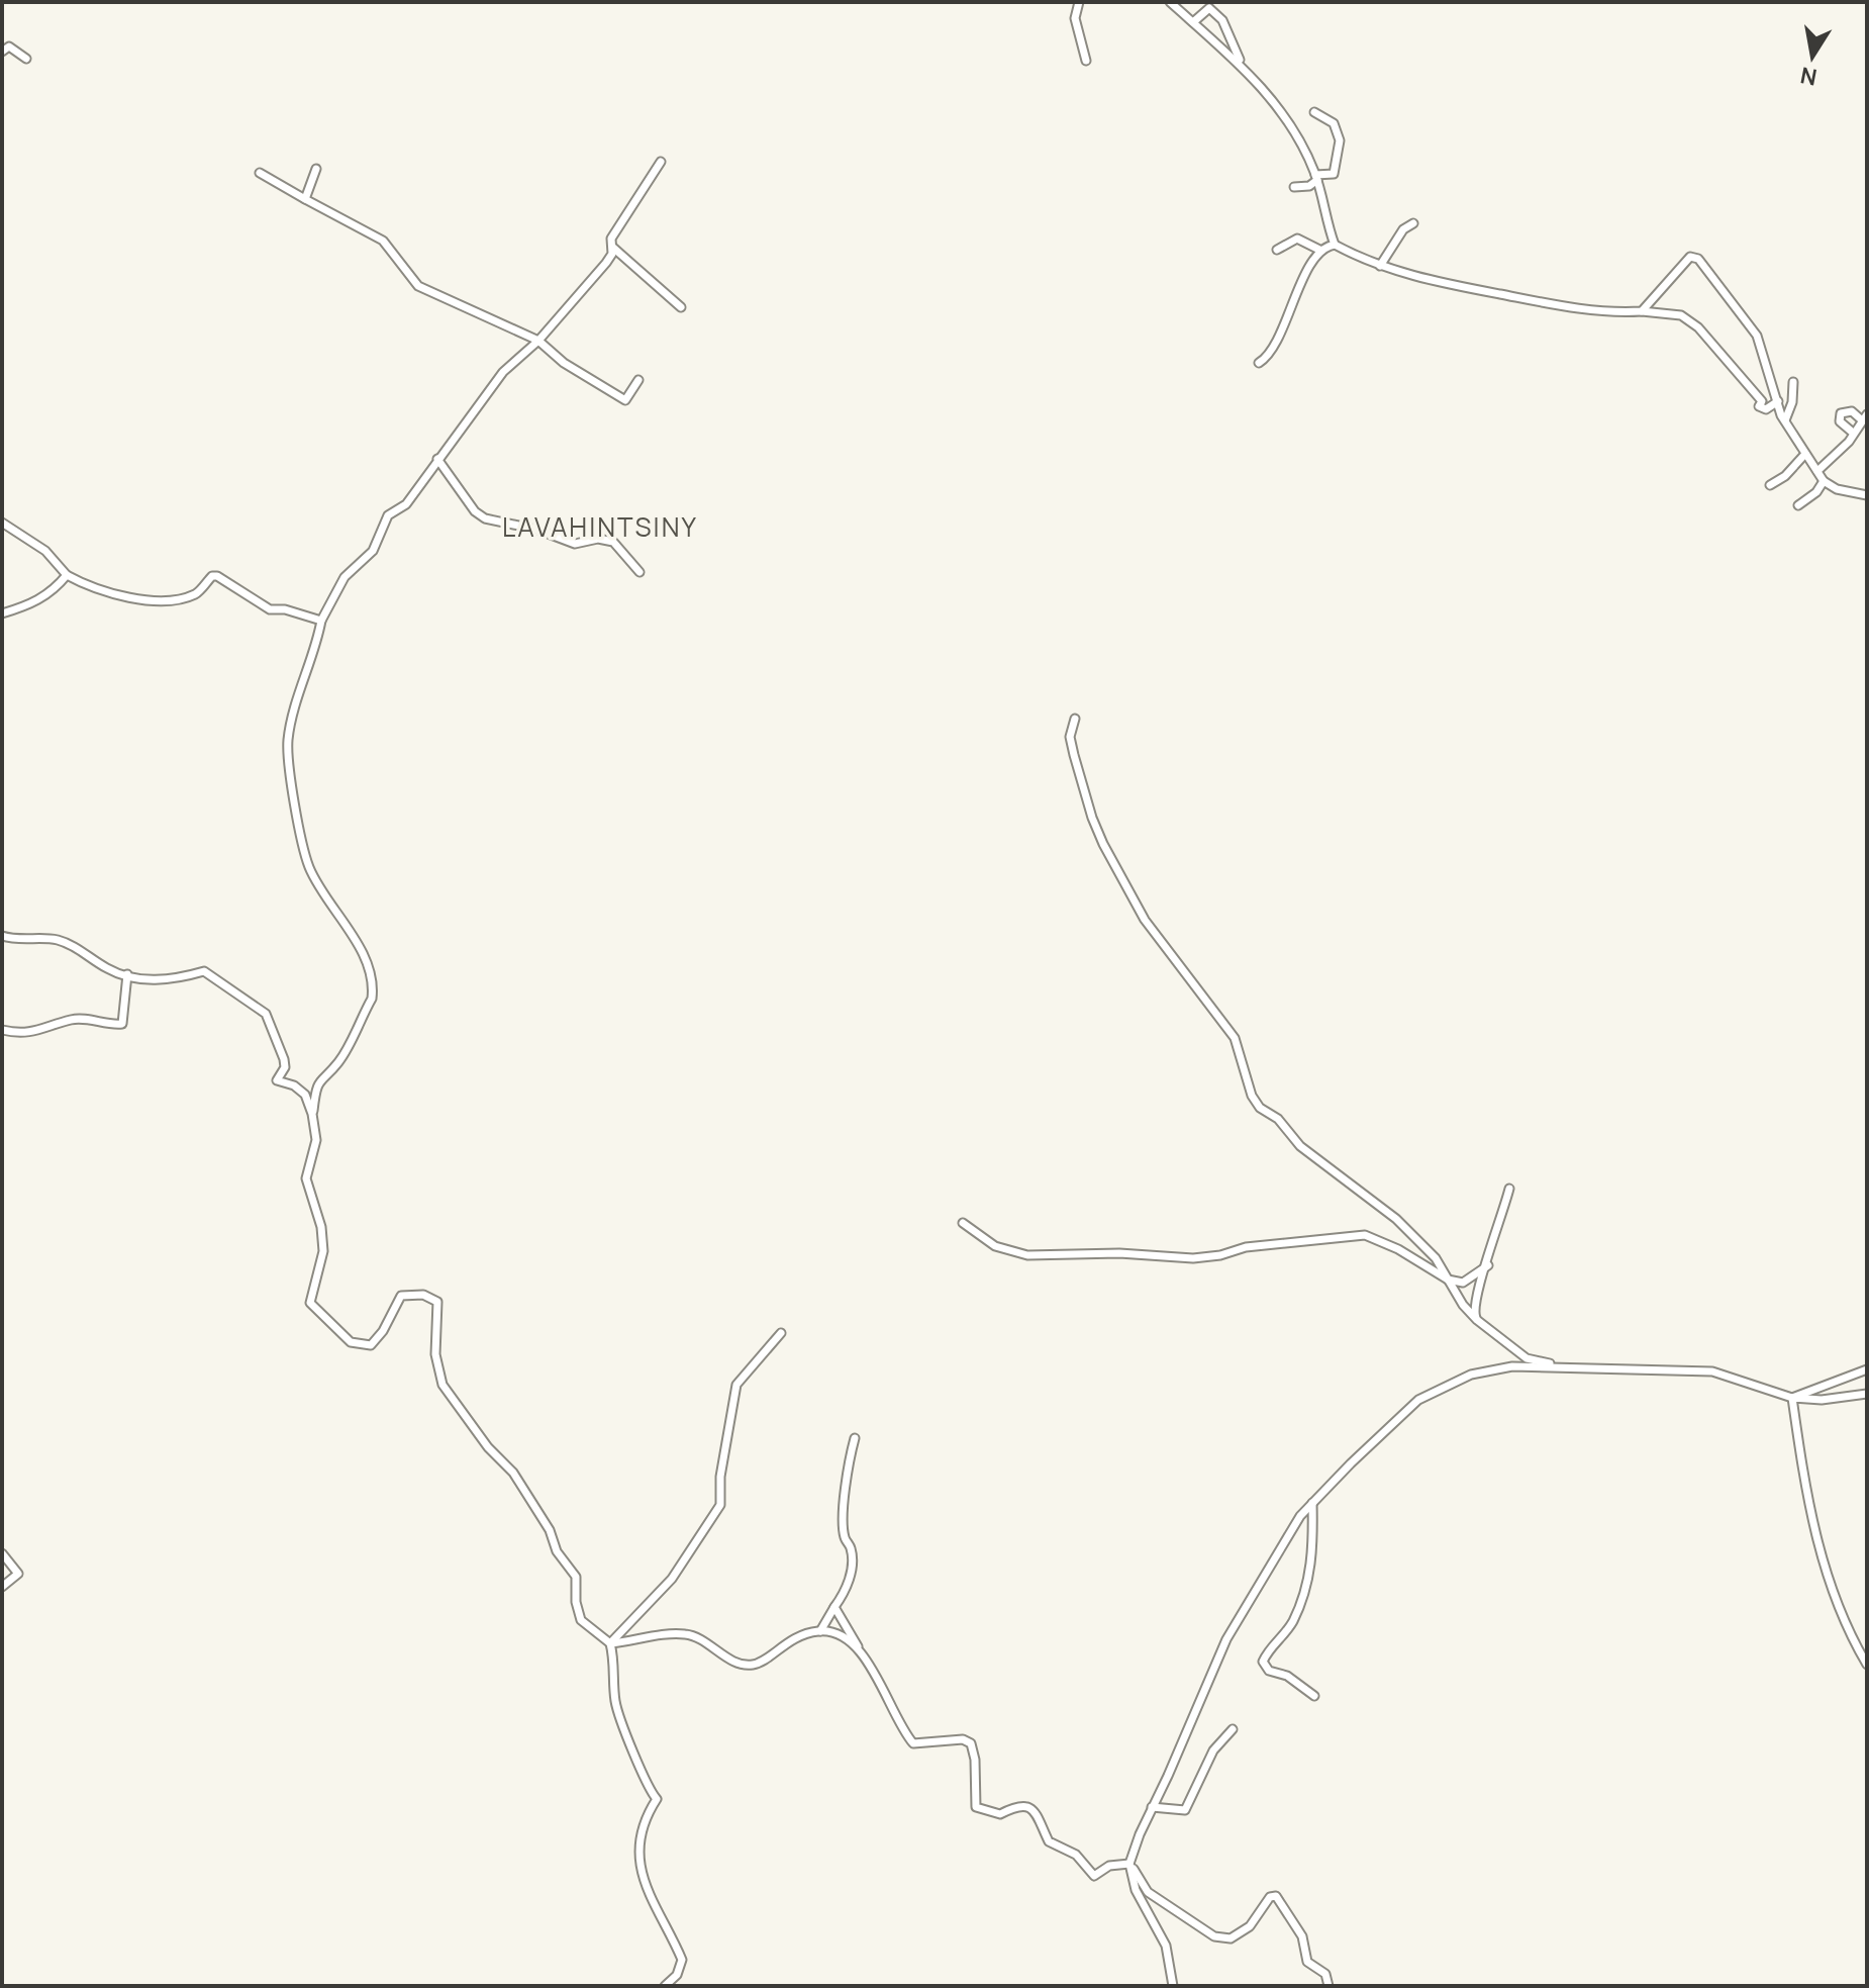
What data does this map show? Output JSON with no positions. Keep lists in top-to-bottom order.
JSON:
{
  "districts": ["LAVAHINTSINY"],
  "north": "bottom"
}
